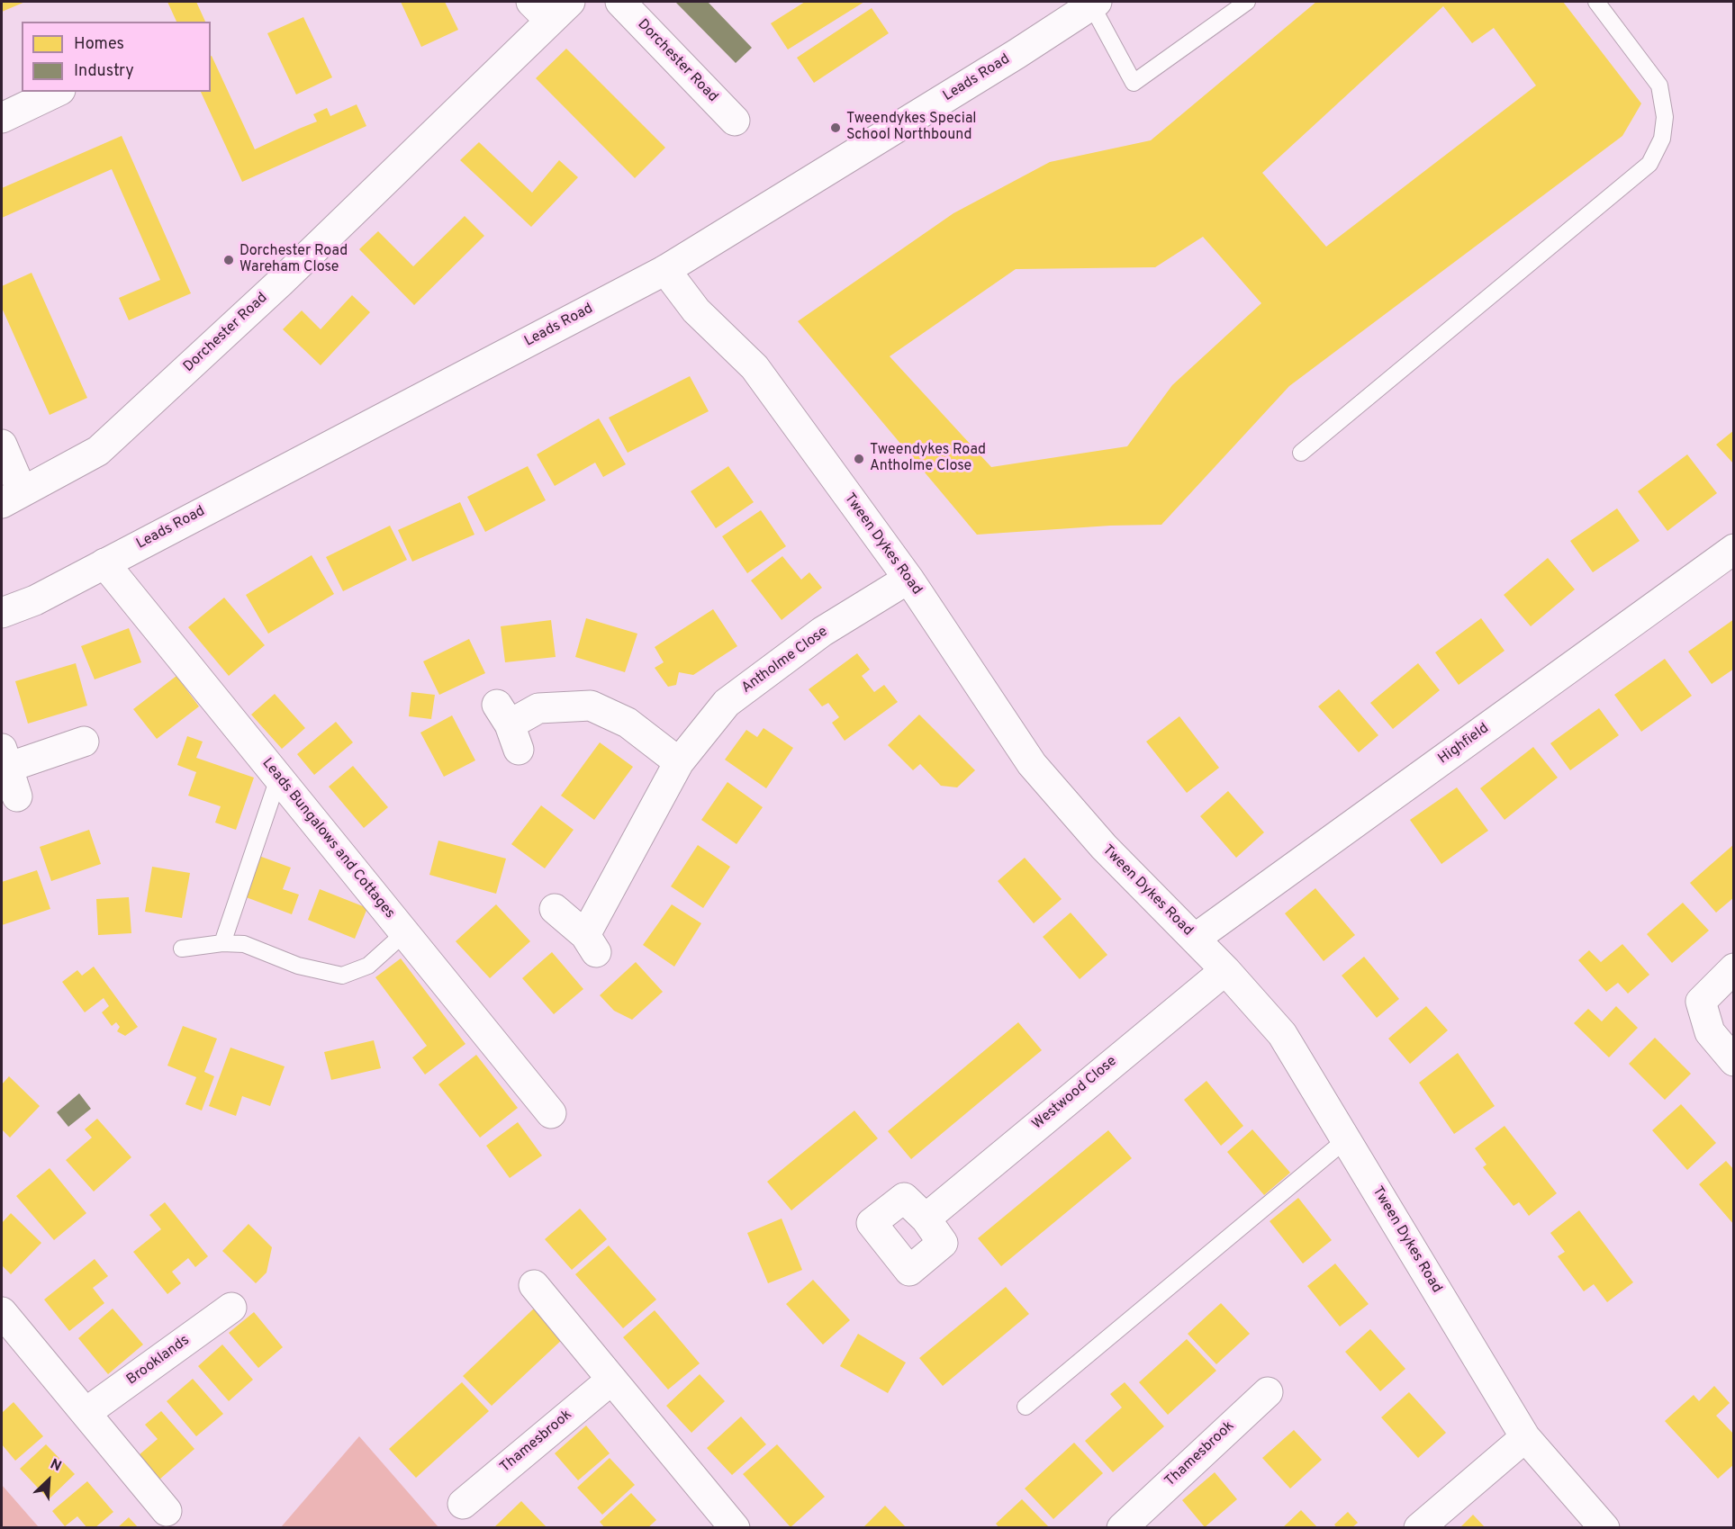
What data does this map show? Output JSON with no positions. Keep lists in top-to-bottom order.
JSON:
{
  "streets": {
    "street": [
      "Dorchester Road",
      "Leads Road",
      "Tween Dykes Road",
      "Antholme Close",
      "Highfield",
      "Leads Bungalows and Cottages",
      "Westwood Close",
      "Brooklands",
      "Thamesbrook"
    ]
  },
  "crossings": [
    ["Leads Road", "Tween Dykes Road"],
    ["Leads Road", "Leads Bungalows and Cottages"],
    ["Tween Dykes Road", "Antholme Close"],
    ["Tween Dykes Road", "Highfield"],
    ["Tween Dykes Road", "Westwood Close"]
  ],
  "places": ["Tweendykes Special School Northbound", "Dorchester Road Wareham Close", "Tweendykes Road Antholme Close"],
  "legend": ["Homes", "Industry"],
  "north": "top right"
}
